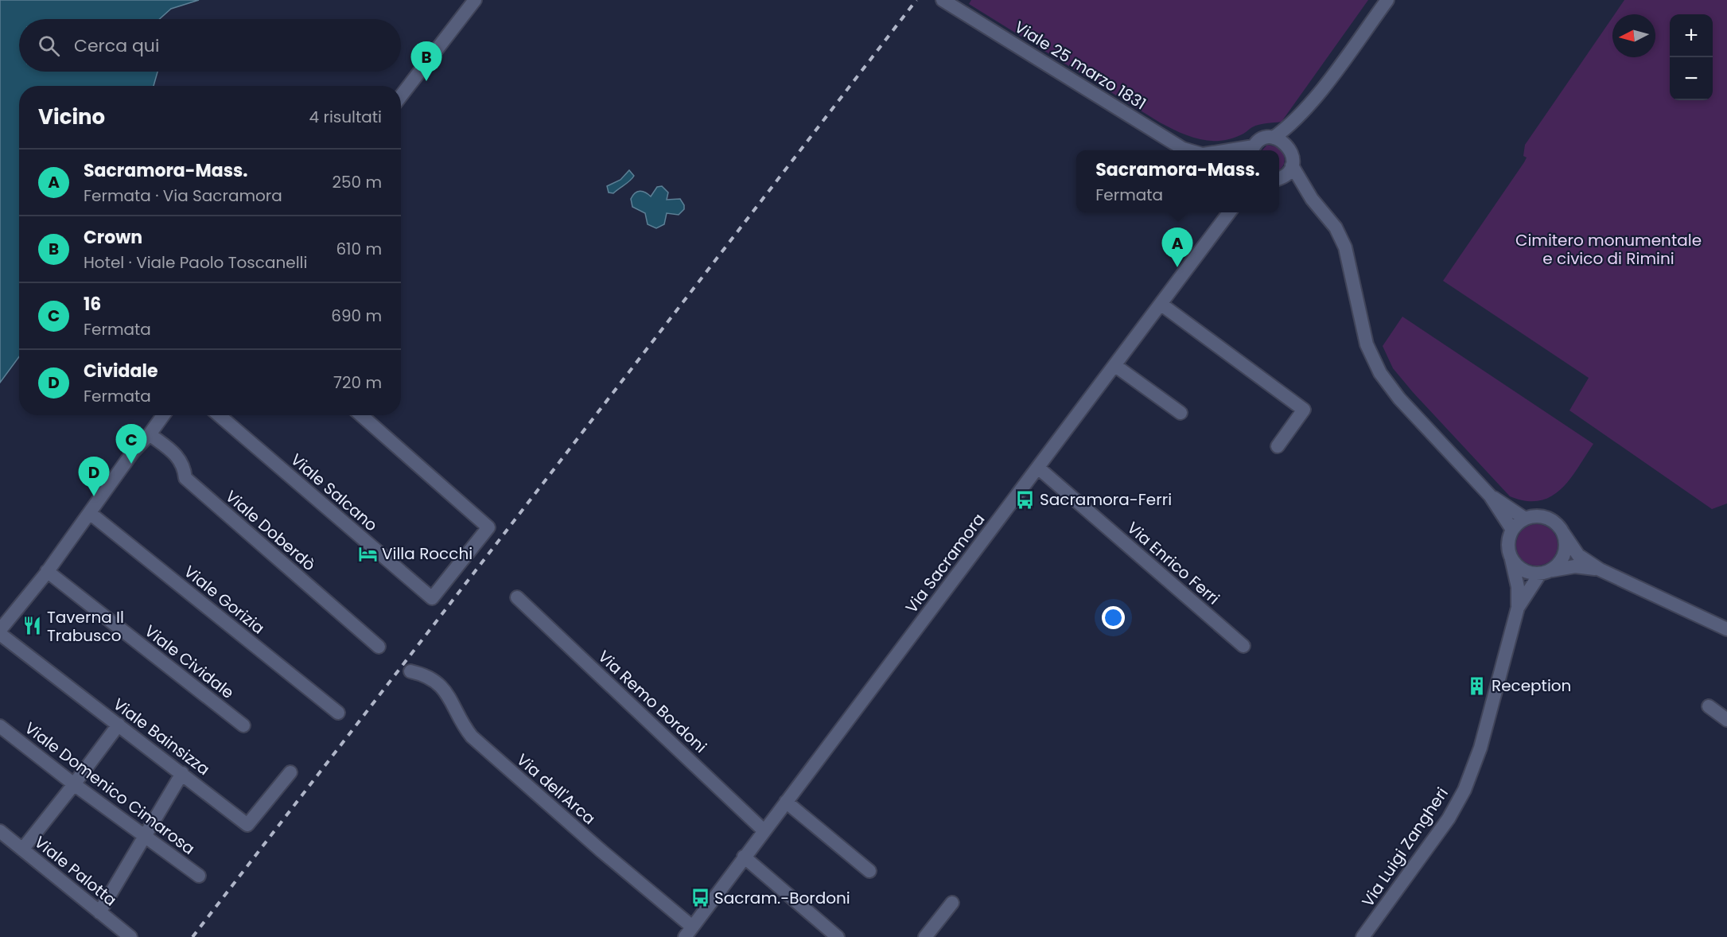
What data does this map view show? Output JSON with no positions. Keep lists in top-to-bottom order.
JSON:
{
  "streets": {
    "street": [
      "Viale 25 marzo 1831",
      "Viale Salcano",
      "Viale Doberdò",
      "Via Sacramora",
      "Via Enrico Ferri",
      "Viale Gorizia",
      "Viale Cividale",
      "Via Remo Bordoni",
      "Viale Bainsizza",
      "Viale Domenico Cimarosa",
      "Via dell'Arca",
      "Via Luigi Zangheri",
      "Viale Palotta"
    ]
  },
  "crossings": [
    ["Via Sacramora", "Via Enrico Ferri"],
    ["Via Sacramora", "Via Remo Bordoni"],
    ["Via Sacramora", "Via dell'Arca"]
  ],
  "parks": ["Cimitero monumentale e civico di Rimini"],
  "places": {
    "bus stop": ["Sacramora-Ferri", "Sacram.-Bordoni"],
    "hotel": ["Villa Rocchi"],
    "restaurant": ["Taverna Il Trabusco"],
    "building": ["Reception"]
  },
  "north": "left",
  "page": {
    "map_buttons": ["+", "−"],
    "search": "Cerca qui",
    "pins": [
      "B",
      "A",
      "C",
      "D"
    ],
    "heading": ["Vicino", "4 risultati"],
    "list": [
      {
        "mark": "A",
        "name": "Sacramora-Mass.",
        "note": "Fermata · Via Sacramora",
        "value": "250 m"
      },
      {
        "mark": "B",
        "name": "Crown",
        "note": "Hotel · Viale Paolo Toscanelli",
        "value": "610 m"
      },
      {
        "mark": "C",
        "name": "16",
        "note": "Fermata",
        "value": "690 m"
      },
      {
        "mark": "D",
        "name": "Cividale",
        "note": "Fermata",
        "value": "720 m"
      }
    ],
    "popup": ["Sacramora-Mass.", "Fermata"]
  }
}
